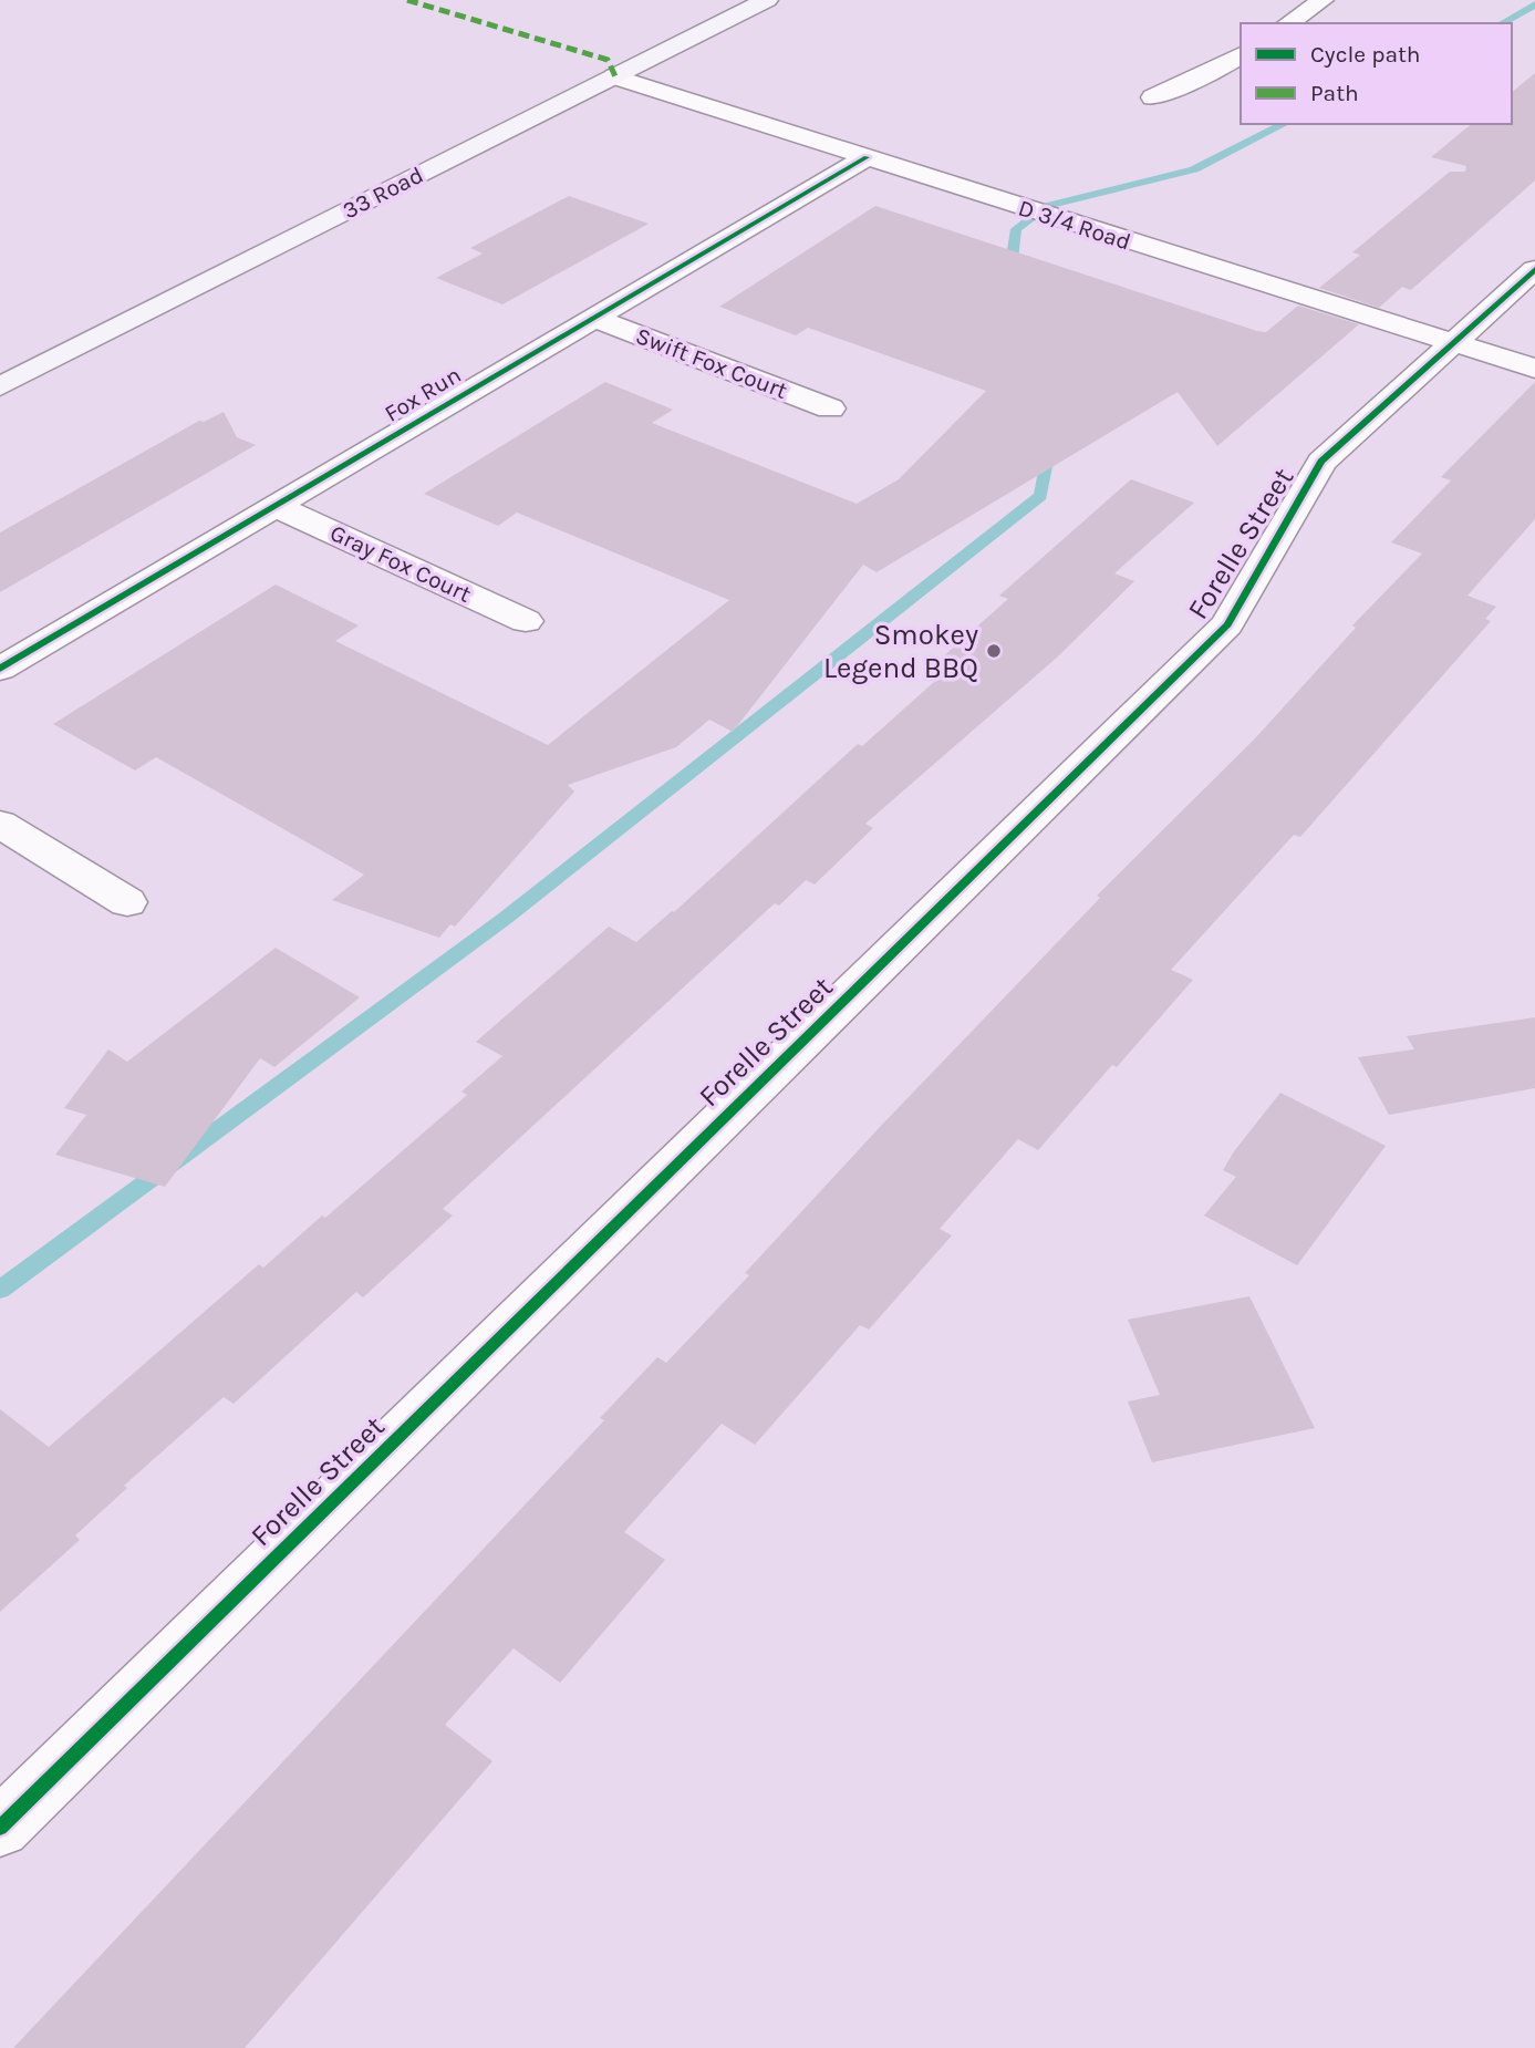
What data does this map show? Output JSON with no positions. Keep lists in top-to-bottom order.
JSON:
{
  "streets": {
    "main road": ["33 Road"],
    "street": [
      "D 3/4 Road",
      "Swift Fox Court",
      "Fox Run",
      "Forelle Street",
      "Gray Fox Court"
    ]
  },
  "crossings": [
    ["33 Road", "D 3/4 Road"],
    ["D 3/4 Road", "Fox Run"],
    ["D 3/4 Road", "Forelle Street"],
    ["Swift Fox Court", "Fox Run"],
    ["Fox Run", "Gray Fox Court"]
  ],
  "places": ["Smokey Legend BBQ"],
  "legend": ["Cycle path", "Path"]
}
